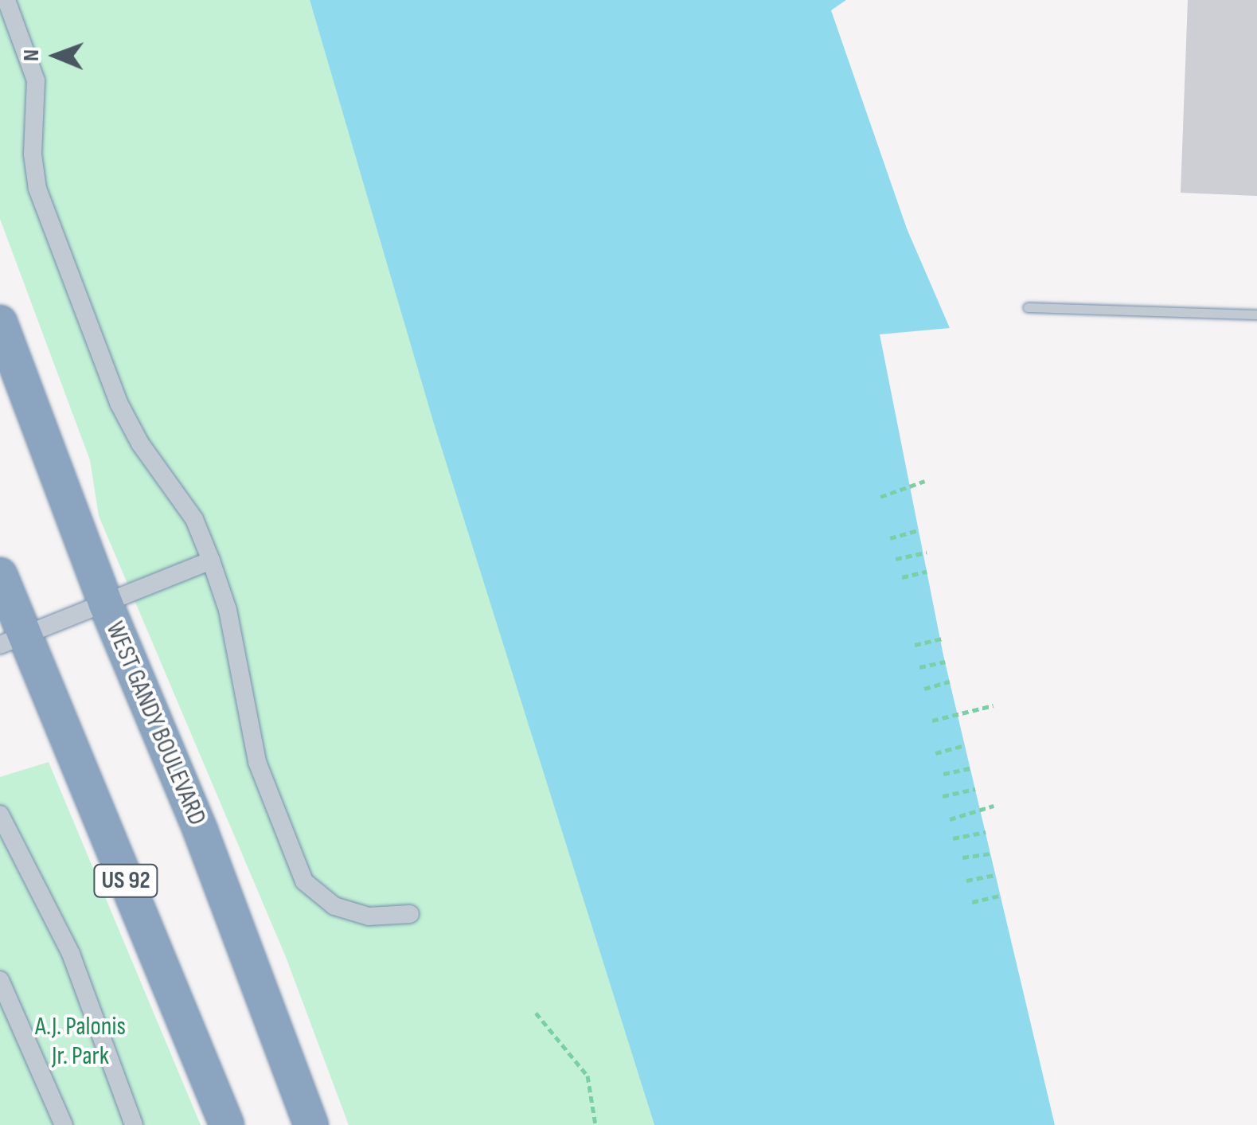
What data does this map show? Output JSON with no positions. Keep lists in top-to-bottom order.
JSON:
{
  "streets": {
    "highway": ["WEST GANDY BOULEVARD", "US 92"]
  },
  "parks": ["A.J. Palonis Jr. Park"],
  "north": "left"
}
